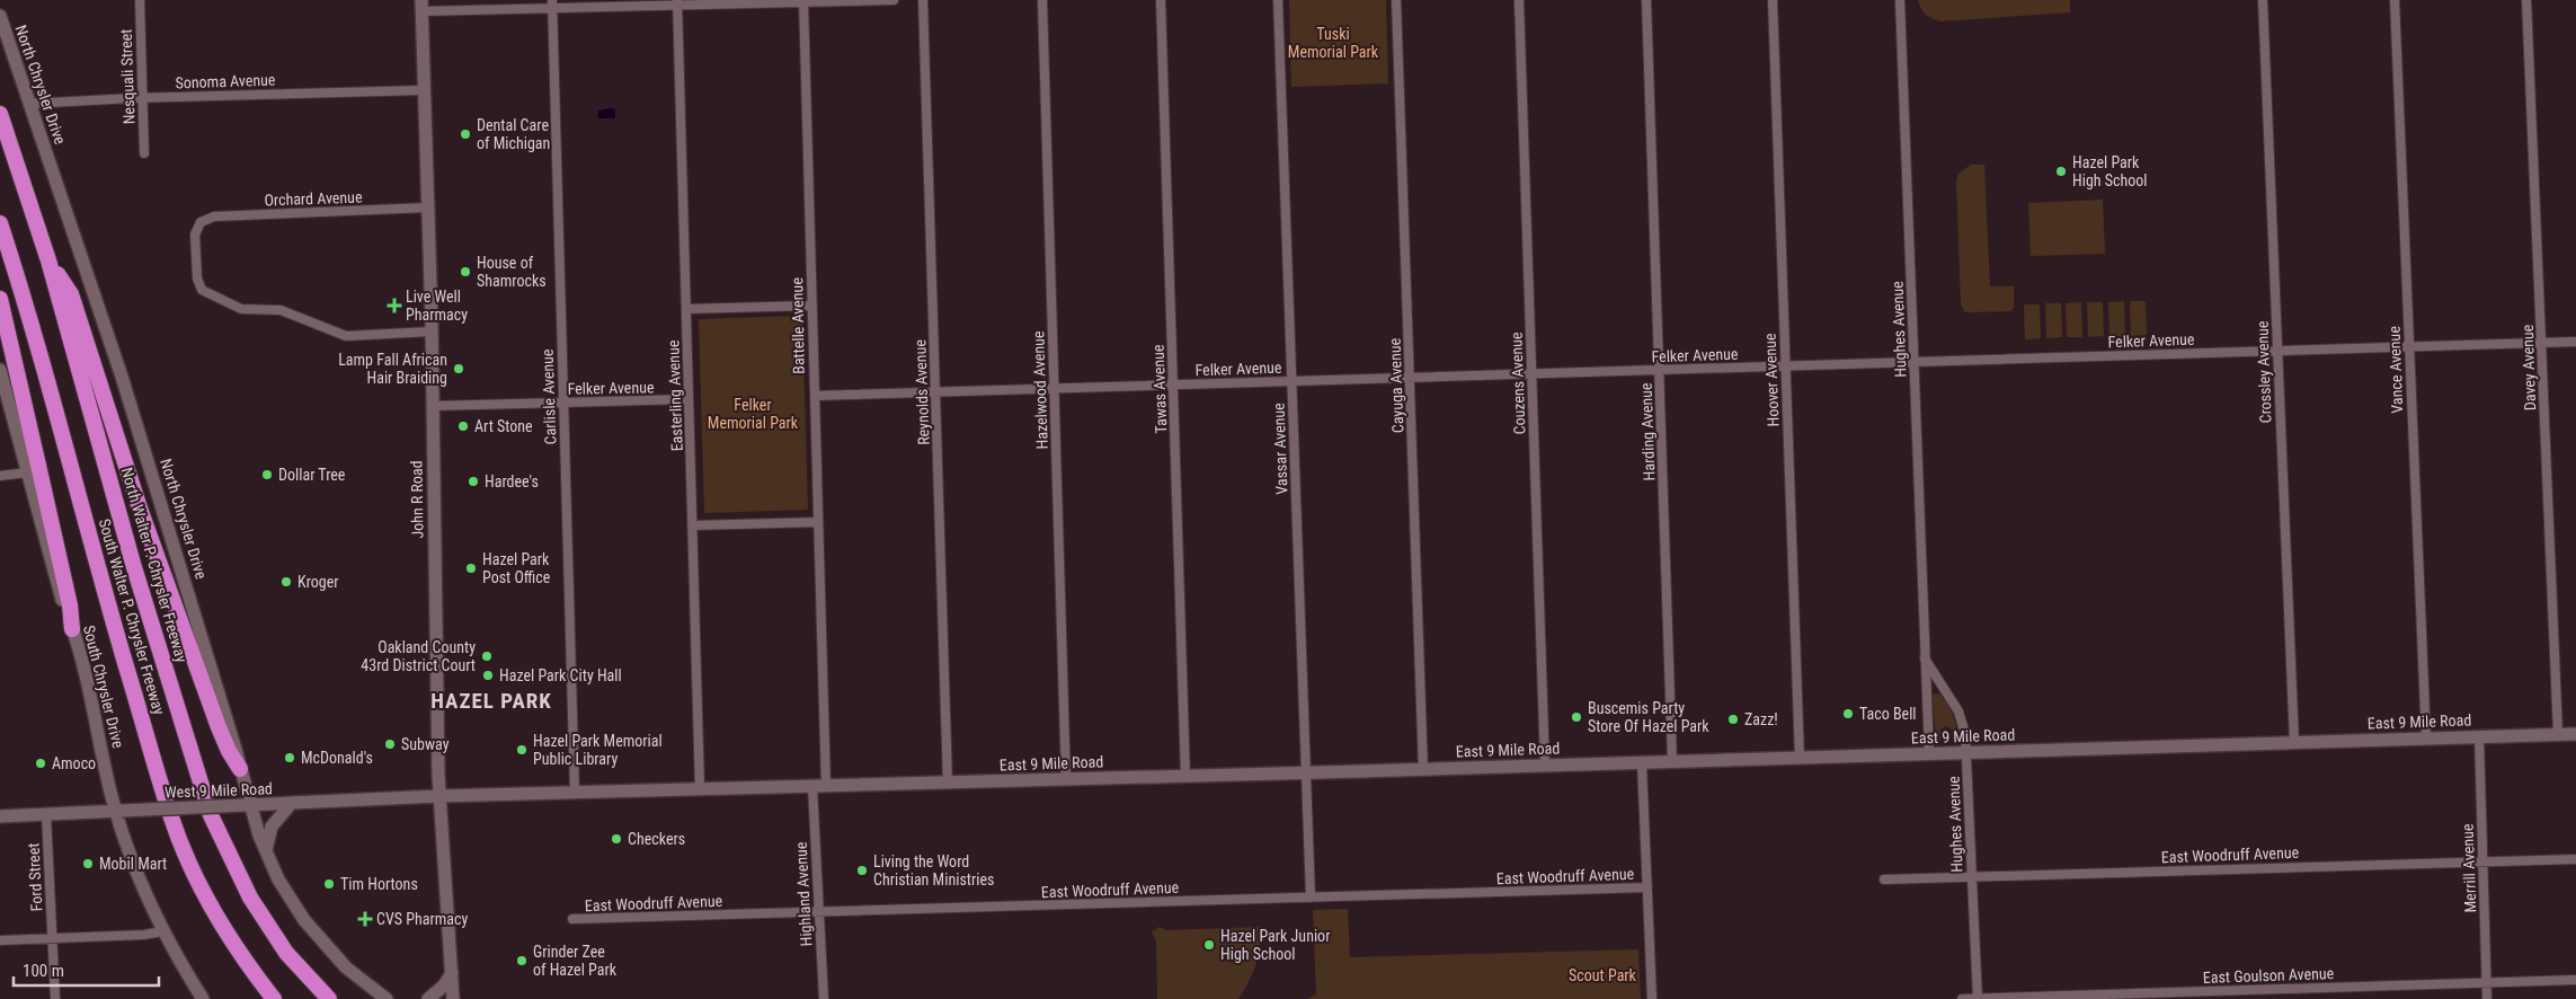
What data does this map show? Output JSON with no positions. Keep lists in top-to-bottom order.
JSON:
{
  "streets": {
    "highway": ["North Walter P. Chrysler Freeway", "South Walter P. Chrysler Freeway"],
    "main road": [
      "North Chrysler Drive",
      "John R Road",
      "South Chrysler Drive",
      "East 9 Mile Road",
      "West 9 Mile Road"
    ],
    "street": [
      "Nesquali Street",
      "Sonoma Avenue",
      "Orchard Avenue",
      "Battelle Avenue",
      "Hughes Avenue",
      "Felker Avenue",
      "Davey Avenue",
      "Vance Avenue",
      "Crossley Avenue",
      "Hoover Avenue",
      "Couzens Avenue",
      "Cayuga Avenue",
      "Tawas Avenue",
      "Hazelwood Avenue",
      "Reynolds Avenue",
      "Easterling Avenue",
      "Carlisle Avenue",
      "Harding Avenue",
      "Vassar Avenue",
      "East Woodruff Avenue",
      "Merrill Avenue",
      "Ford Street",
      "Highland Avenue",
      "East Goulson Avenue"
    ]
  },
  "crossings": [
    ["Nesquali Street", "Sonoma Avenue"],
    ["Sonoma Avenue", "North Chrysler Drive"],
    ["Sonoma Avenue", "John R Road"],
    ["North Chrysler Drive", "West 9 Mile Road"],
    ["Orchard Avenue", "John R Road"],
    ["Battelle Avenue", "Felker Avenue"],
    ["Battelle Avenue", "East 9 Mile Road"],
    ["Hughes Avenue", "Felker Avenue"],
    ["Hughes Avenue", "East 9 Mile Road"],
    ["Hughes Avenue", "East Woodruff Avenue"],
    ["Hughes Avenue", "East Goulson Avenue"],
    ["Felker Avenue", "Davey Avenue"],
    ["Felker Avenue", "Vance Avenue"],
    ["Felker Avenue", "Crossley Avenue"],
    ["Felker Avenue", "Hoover Avenue"],
    ["Felker Avenue", "Couzens Avenue"],
    ["Felker Avenue", "Cayuga Avenue"],
    ["Felker Avenue", "Tawas Avenue"],
    ["Felker Avenue", "Hazelwood Avenue"],
    ["Felker Avenue", "Reynolds Avenue"],
    ["Felker Avenue", "Easterling Avenue"],
    ["Felker Avenue", "Carlisle Avenue"],
    ["Felker Avenue", "Harding Avenue"],
    ["Felker Avenue", "Vassar Avenue"],
    ["Felker Avenue", "John R Road"],
    ["Davey Avenue", "East 9 Mile Road"],
    ["Vance Avenue", "East 9 Mile Road"],
    ["Crossley Avenue", "East 9 Mile Road"],
    ["Hoover Avenue", "East 9 Mile Road"],
    ["Couzens Avenue", "East 9 Mile Road"],
    ["Cayuga Avenue", "East 9 Mile Road"],
    ["Tawas Avenue", "East 9 Mile Road"],
    ["Hazelwood Avenue", "East 9 Mile Road"],
    ["Reynolds Avenue", "East 9 Mile Road"],
    ["Easterling Avenue", "East 9 Mile Road"],
    ["Carlisle Avenue", "East 9 Mile Road"],
    ["Harding Avenue", "East 9 Mile Road"],
    ["Vassar Avenue", "East 9 Mile Road"],
    ["Vassar Avenue", "East Woodruff Avenue"],
    ["John R Road", "East 9 Mile Road"],
    ["John R Road", "West 9 Mile Road"],
    ["South Chrysler Drive", "West 9 Mile Road"],
    ["East 9 Mile Road", "West 9 Mile Road"],
    ["East 9 Mile Road", "Merrill Avenue"],
    ["East 9 Mile Road", "Highland Avenue"],
    ["West 9 Mile Road", "Ford Street"],
    ["East Woodruff Avenue", "Merrill Avenue"],
    ["East Woodruff Avenue", "Highland Avenue"],
    ["Merrill Avenue", "East Goulson Avenue"]
  ],
  "districts": ["HAZEL PARK"],
  "parks": ["Tuski Memorial Park", "Felker Memorial Park", "Scout Park"],
  "places": {
    "other": [
      "Dental Care of Michigan",
      "Hazel Park High School",
      "House of Shamrocks",
      "Lamp Fall African Hair Braiding",
      "Art Stone",
      "Dollar Tree",
      "Hardee's",
      "Hazel Park Post Office",
      "Kroger",
      "Oakland County 43rd District Court",
      "Hazel Park City Hall",
      "Taco Bell",
      "Buscemis Party Store Of Hazel Park",
      "Zazz!",
      "Subway",
      "Hazel Park Memorial Public Library",
      "McDonald's",
      "Amoco",
      "Checkers",
      "Mobil Mart",
      "Living the Word Christian Ministries",
      "Tim Hortons",
      "Hazel Park Junior High School",
      "Grinder Zee of Hazel Park"
    ],
    "health": ["Live Well Pharmacy", "CVS Pharmacy"]
  },
  "scale_bar": "100 m"
}
